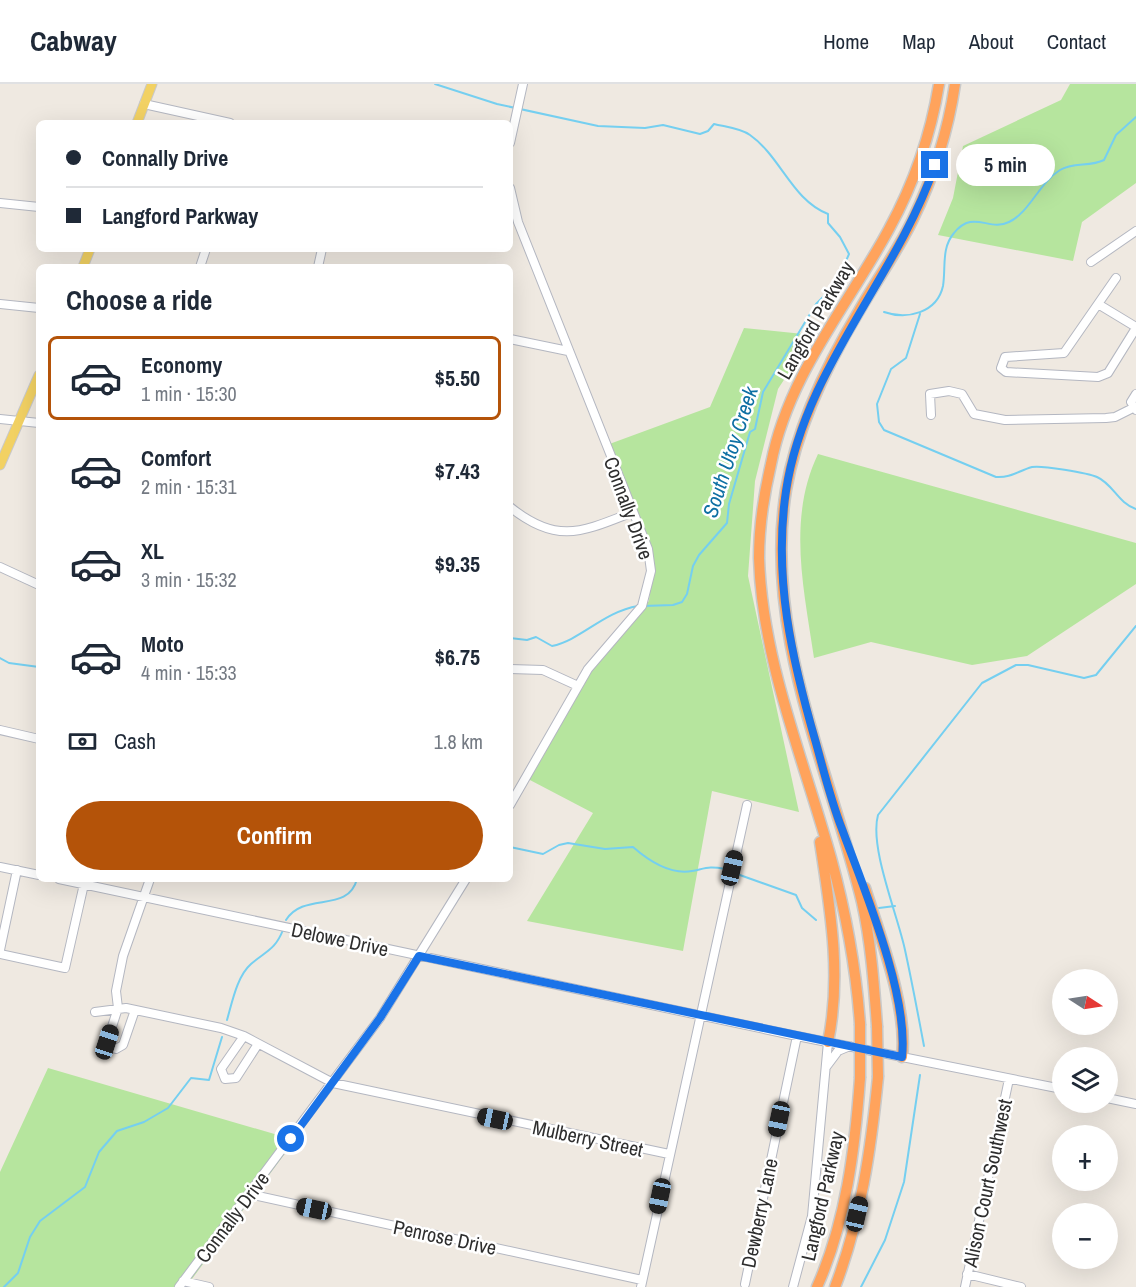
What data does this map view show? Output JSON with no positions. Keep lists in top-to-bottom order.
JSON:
{
  "streets": {
    "highway": ["Langford Parkway"],
    "street": [
      "Connally Drive",
      "Delowe Drive",
      "Mulberry Street",
      "Alison Court Southwest",
      "Dewberry Lane",
      "Penrose Drive"
    ]
  },
  "crossings": [
    ["Connally Drive", "Delowe Drive"],
    ["Connally Drive", "Mulberry Street"],
    ["Connally Drive", "Penrose Drive"],
    ["Delowe Drive", "Alison Court Southwest"],
    ["Delowe Drive", "Dewberry Lane"]
  ],
  "water": ["South Utoy Creek"],
  "north": "right",
  "page": {
    "header": "Cabway",
    "nav": [
      "Home",
      "Map",
      "About",
      "Contact"
    ],
    "banner": ["Connally Drive", "Langford Parkway"],
    "bubble": "5 min",
    "heading": "Choose a ride",
    "list": [
      {
        "name": "Economy",
        "note": "1 min · 15:30",
        "value": "$5.50"
      },
      {
        "name": "Comfort",
        "note": "2 min · 15:31",
        "value": "$7.43"
      },
      {
        "name": "XL",
        "note": "3 min · 15:32",
        "value": "$9.35"
      },
      {
        "name": "Moto",
        "note": "4 min · 15:33",
        "value": "$6.75"
      }
    ],
    "pay": ["Cash", "1.8 km"],
    "buttons": "Confirm",
    "map_buttons": ["+", "−"]
  }
}
